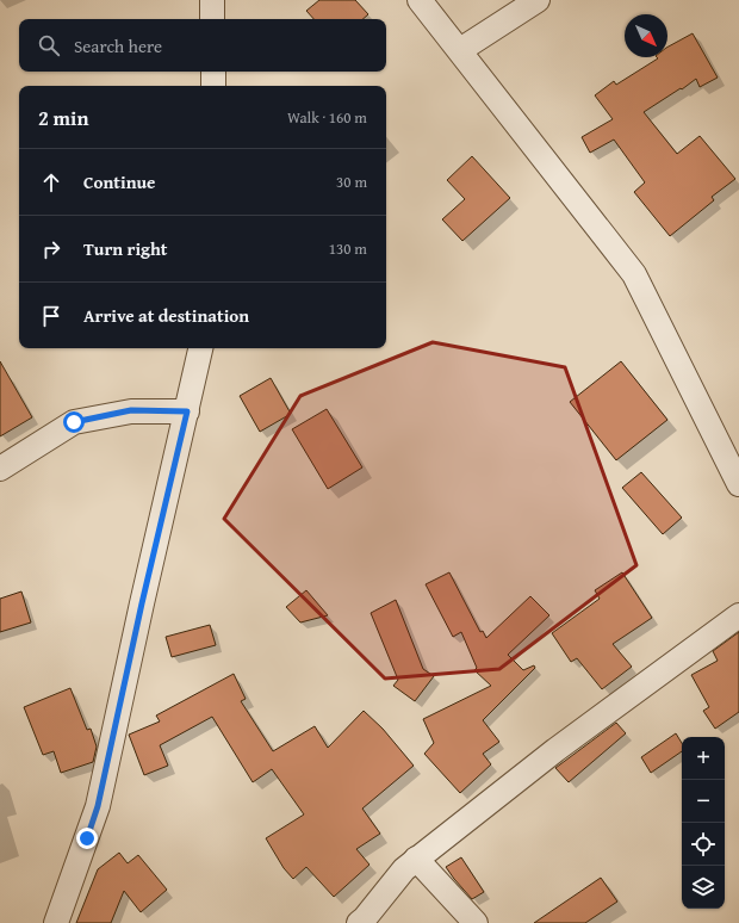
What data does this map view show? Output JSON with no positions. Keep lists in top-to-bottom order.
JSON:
{
  "north": "bottom right",
  "page": {
    "search": "Search here",
    "heading": ["2 min", "Walk · 160 m"],
    "list": [
      ["Continue", "30 m"],
      ["Turn right", "130 m"],
      "Arrive at destination"
    ],
    "map_buttons": ["+", "−"]
  }
}
